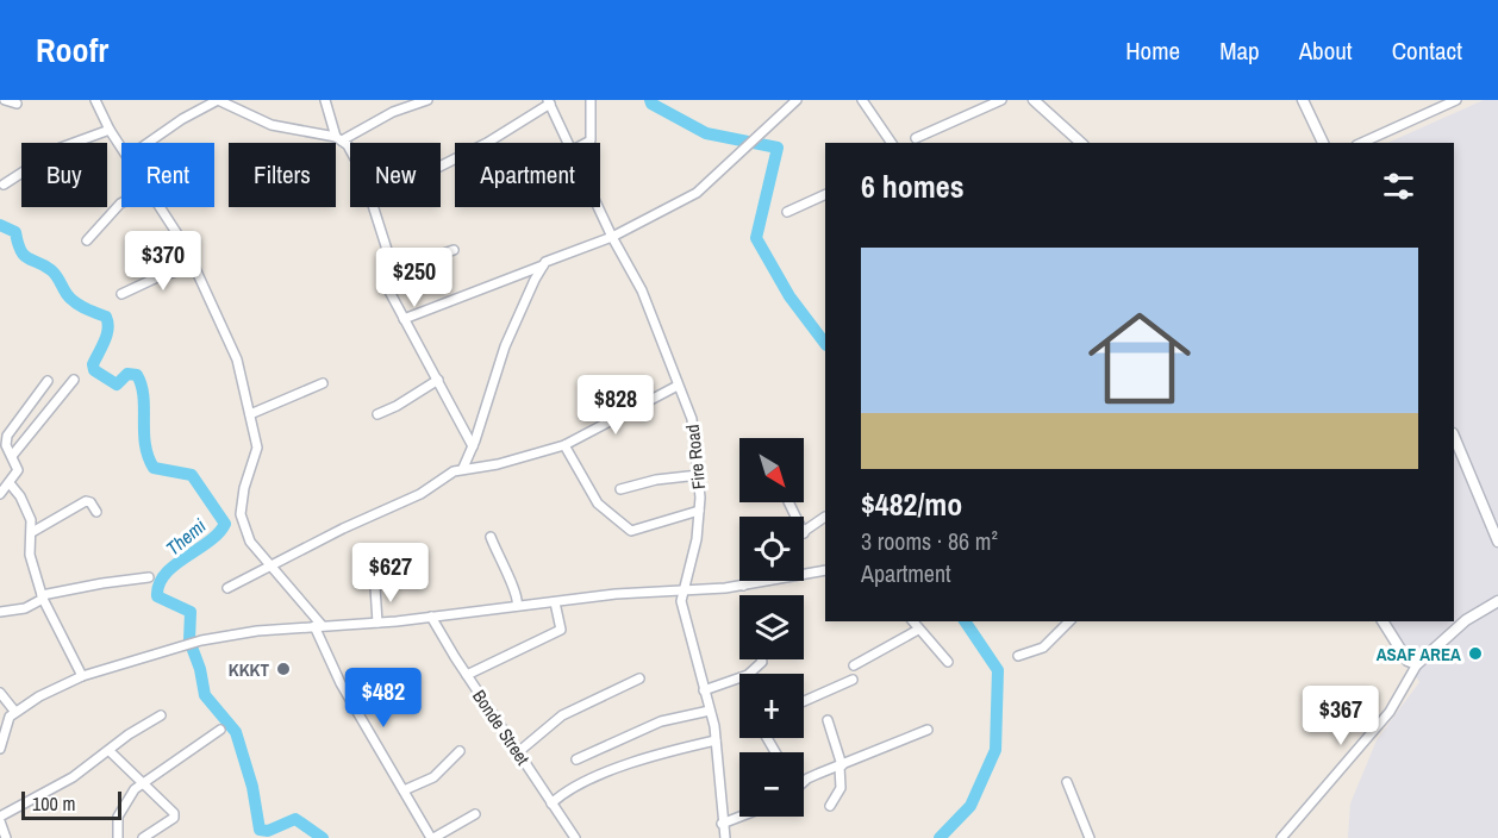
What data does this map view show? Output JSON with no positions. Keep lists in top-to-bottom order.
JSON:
{
  "streets": {
    "street": ["Fire Road", "Bonde Street"]
  },
  "water": ["Themi"],
  "places": ["ASAF AREA", "KKKT"],
  "scale_bar": "100 m",
  "north": "bottom right",
  "page": {
    "header": "Roofr",
    "nav": [
      "Home",
      "Map",
      "About",
      "Contact"
    ],
    "chip": [
      "Buy",
      "Rent",
      "Filters",
      "New",
      "Apartment"
    ],
    "heading": "6 homes",
    "list": [
      {
        "name": "$482/mo",
        "note": "3 rooms · 86 m² · Apartment"
      }
    ],
    "price": [
      "$370",
      "$250",
      "$828",
      "$627",
      "$482",
      "$367"
    ],
    "map_buttons": ["+", "−"],
    "scale": "100 m"
  }
}
